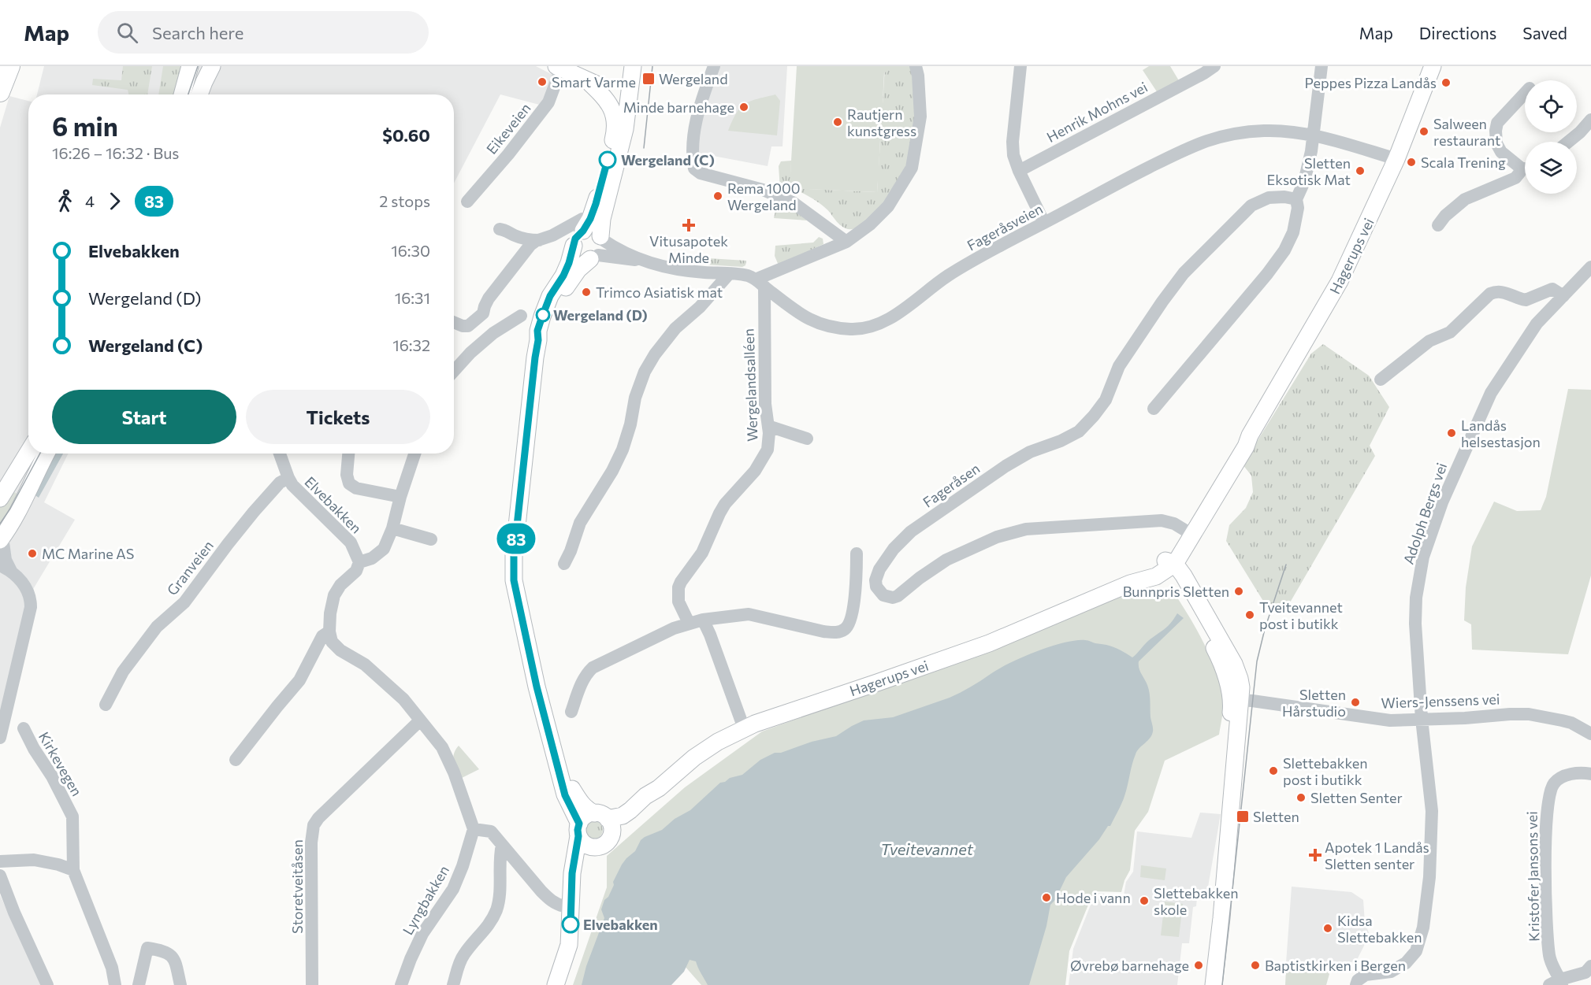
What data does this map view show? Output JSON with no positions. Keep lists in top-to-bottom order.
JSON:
{
  "streets": {
    "main road": ["Hagerups vei"],
    "street": [
      "Henrik Mohns vei",
      "Eikeveien",
      "Fageråsveien",
      "Wergelandsalléen",
      "Fageråsen",
      "Elvebakken",
      "Adolph Bergs vei",
      "Granveien",
      "Wiers-Jenssens vei",
      "Kirkevegen",
      "Kristofer Jansons vei",
      "Storetveitåsen",
      "Lyngbakken"
    ]
  },
  "crossings": [
    ["Fageråsveien", "Hagerups vei"],
    ["Fageråsveien", "Wergelandsalléen"],
    ["Hagerups vei", "Fageråsen"],
    ["Elvebakken", "Granveien"],
    ["Adolph Bergs vei", "Wiers-Jenssens vei"]
  ],
  "water": ["Tveitevannet"],
  "places": {
    "transit": ["Wergeland", "Sletten"],
    "other": [
      "Smart Varme",
      "Peppes Pizza Landås",
      "Minde barnehage",
      "Rautjern kunstgress",
      "Salween restaurant",
      "Wergeland (C)",
      "Scala Trening",
      "Sletten Eksotisk Mat",
      "Rema 1000 Wergeland",
      "Trimco Asiatisk mat",
      "Wergeland (D)",
      "Landås helsestasjon",
      "MC Marine AS",
      "Bunnpris Sletten",
      "Tveitevannet post i butikk",
      "Sletten Hårstudio",
      "Slettebakken post i butikk",
      "Sletten Senter",
      "Hode i vann",
      "Slettebakken skole",
      "Elvebakken",
      "Kidsa Slettebakken",
      "Øvrebø barnehage",
      "Baptistkirken i Bergen"
    ],
    "health": ["Vitusapotek Minde", "Apotek 1 Landås Sletten senter"]
  },
  "lines": ["bus line 83"],
  "page": {
    "header": "Map",
    "search": "Search here",
    "nav": ["Map", "Directions", "Saved"],
    "on_map": "83",
    "heading": ["6 min", "16:26 – 16:32 · Bus", "$0.60"],
    "legs": ["4", "83", "2 stops"],
    "list": [
      {
        "name": "Elvebakken",
        "value": "16:30"
      },
      {
        "name": "Wergeland (D)",
        "value": "16:31"
      },
      {
        "name": "Wergeland (C)",
        "value": "16:32"
      }
    ],
    "buttons": ["Start", "Tickets"]
  }
}
